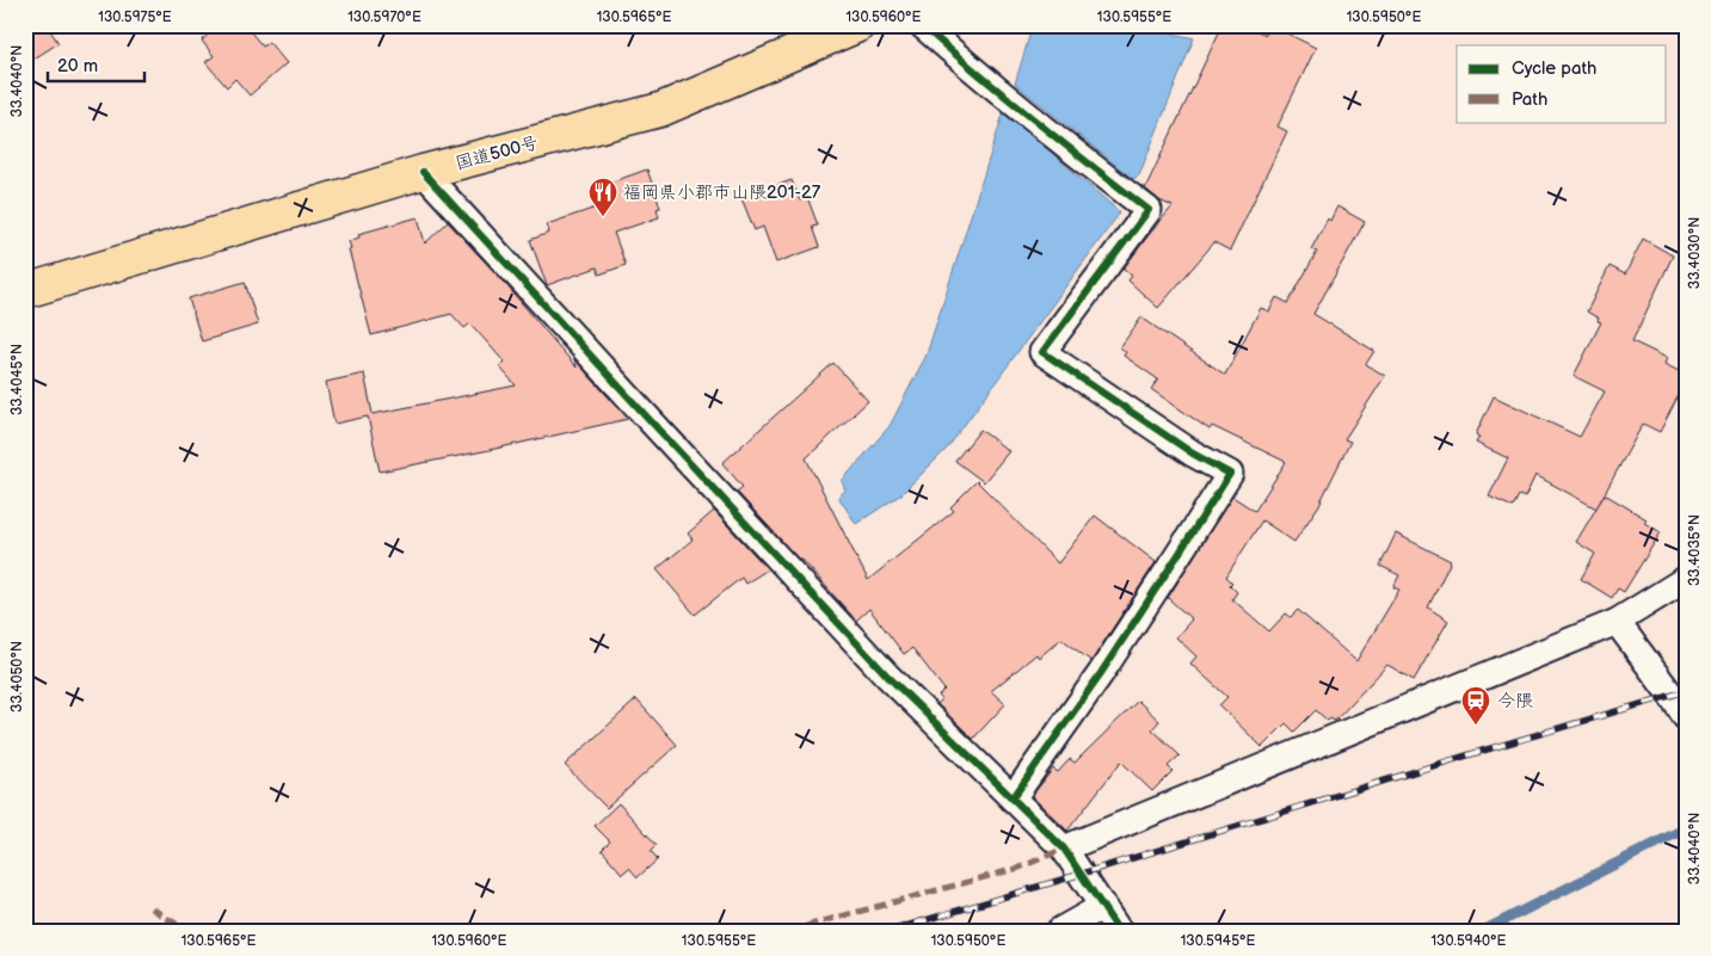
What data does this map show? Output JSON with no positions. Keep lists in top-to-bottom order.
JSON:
{
  "streets": {
    "highway": ["国道500号"]
  },
  "places": {
    "restaurant": ["福岡県小郡市山隈201-27"],
    "station": ["今隈"]
  },
  "legend": ["Cycle path", "Path"],
  "scale_bar": "20 m",
  "coordinates": [
    "130.5975°E",
    "130.5970°E",
    "130.5965°E",
    "130.5960°E",
    "130.5955°E",
    "130.5950°E",
    "33.4040°N",
    "33.4030°N",
    "33.4045°N",
    "33.4035°N",
    "33.4050°N",
    "130.5945°E",
    "130.5940°E"
  ]
}
